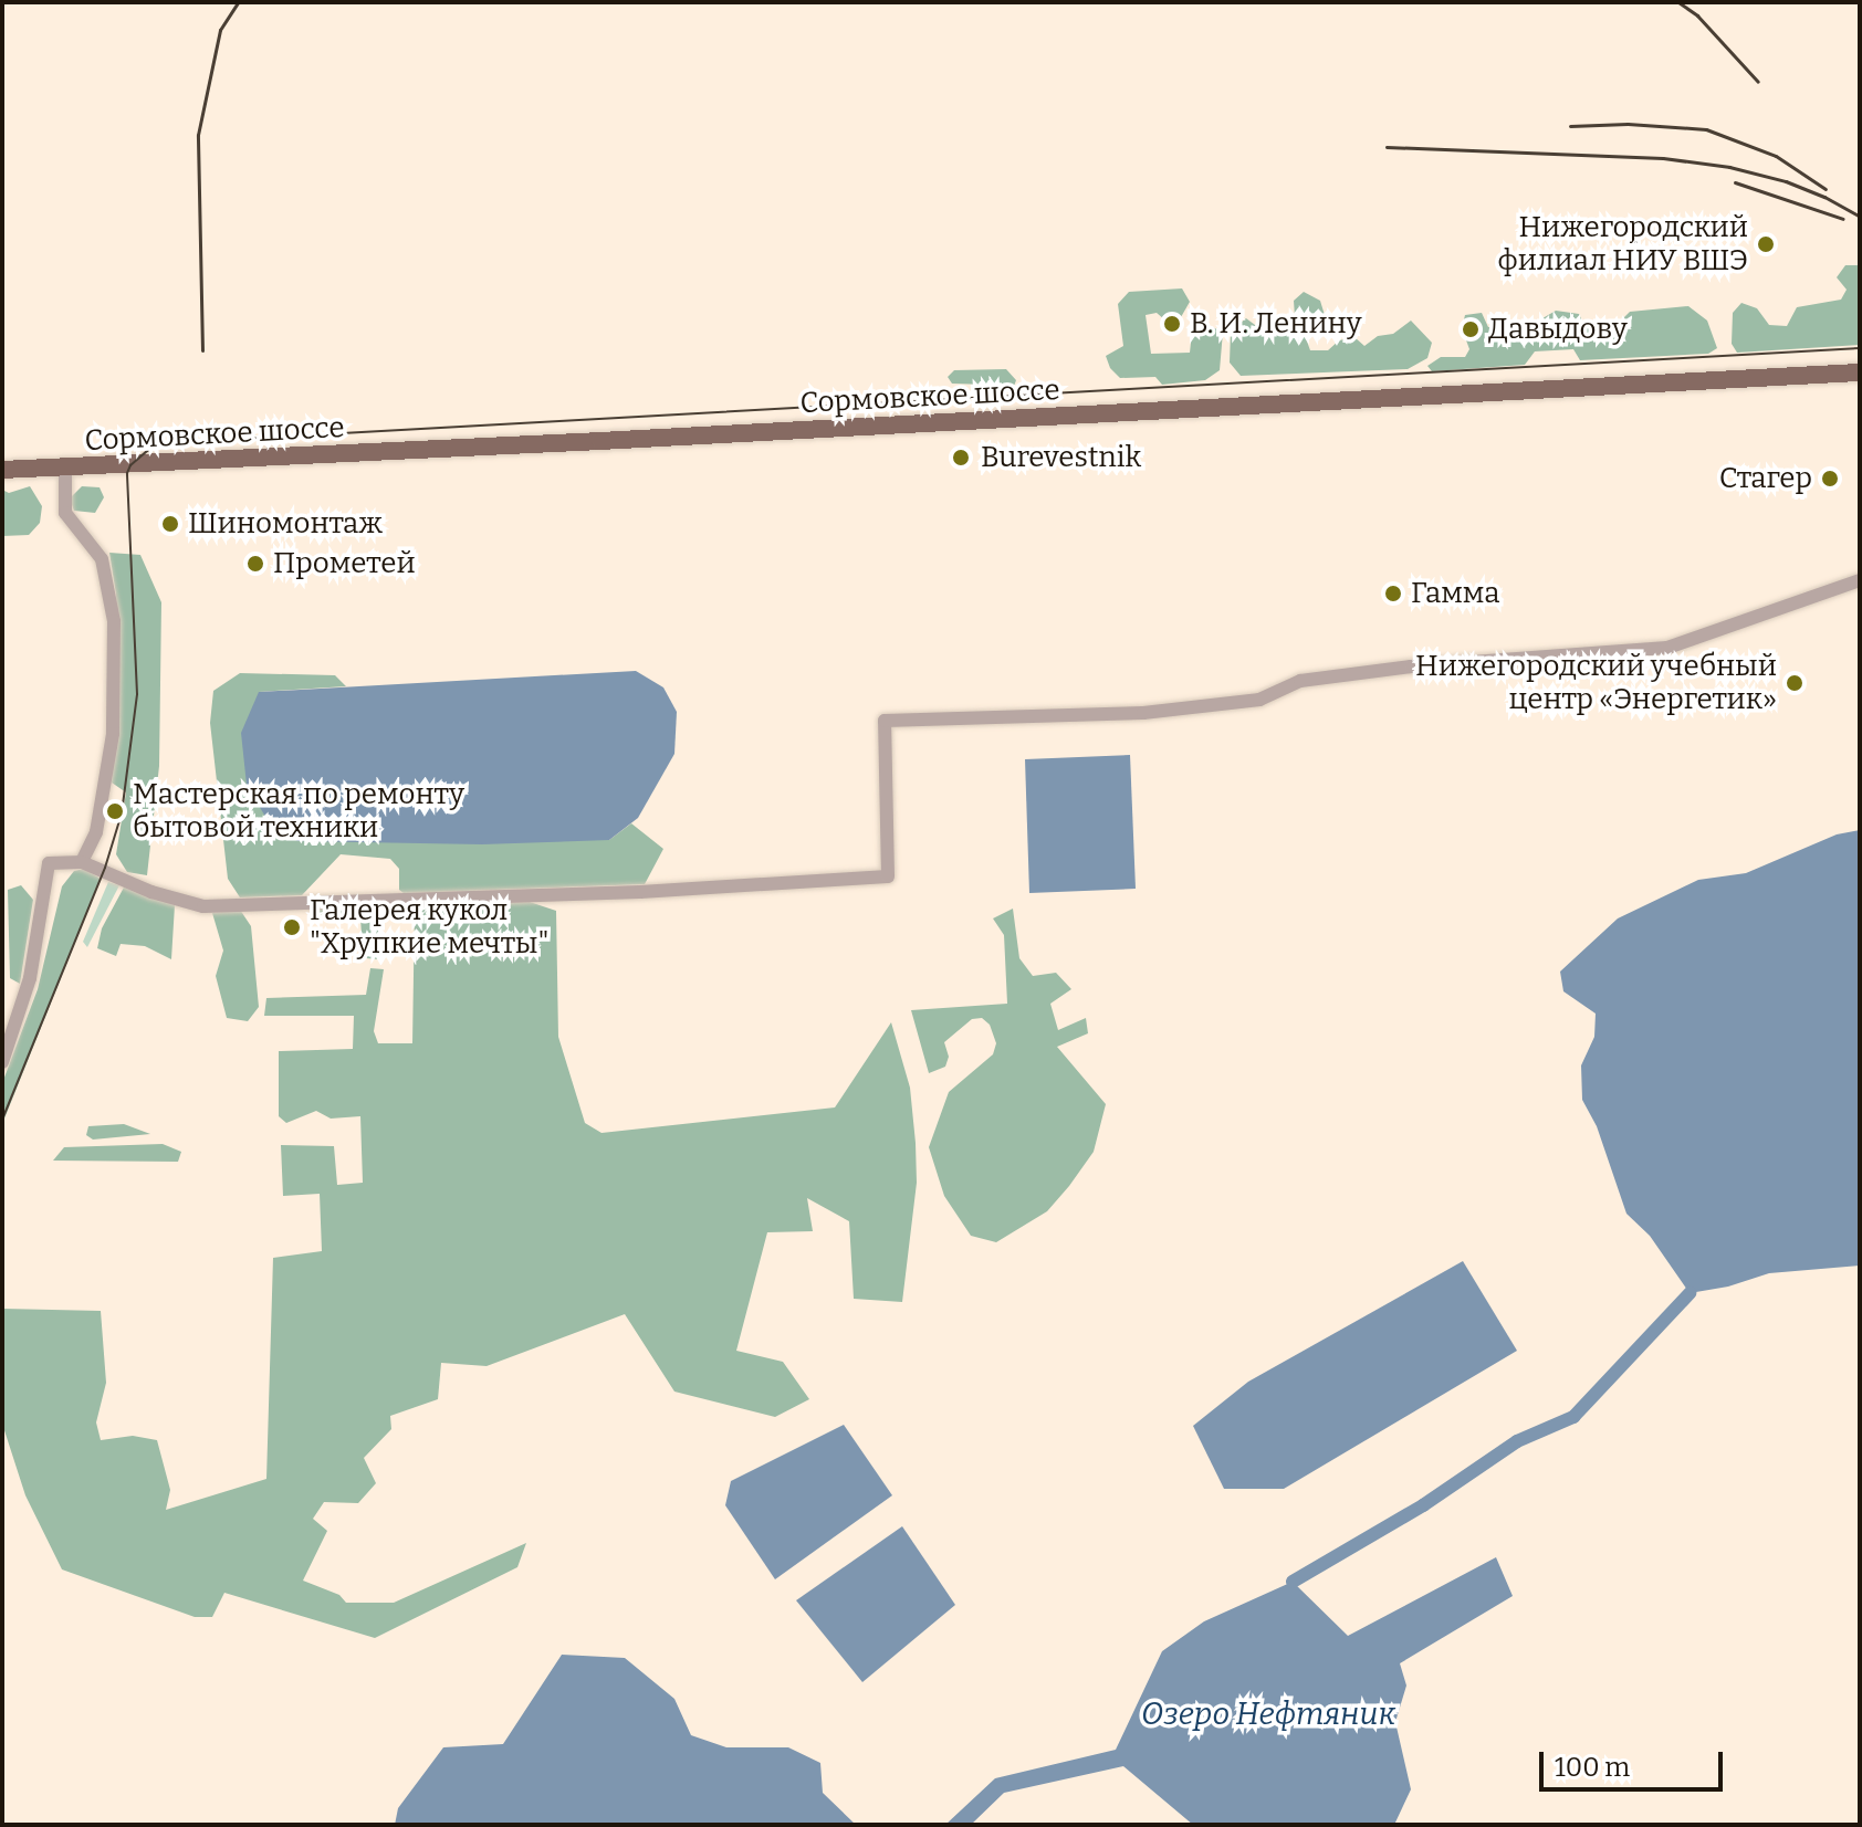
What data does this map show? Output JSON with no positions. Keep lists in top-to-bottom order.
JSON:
{
  "streets": {
    "main road": ["Сормовское шоссе"]
  },
  "water": ["Озеро Нефтяник"],
  "places": [
    "Нижегородский филиал НИУ ВШЭ",
    "В. И. Ленину",
    "Давыдову",
    "Burevestnik",
    "Стагер",
    "Шиномонтаж",
    "Прометей",
    "Гамма",
    "Нижегородский учебный центр «Энергетик»",
    "Мастерская по ремонту бытовой техники",
    "Галерея кукол \"Хрупкие мечты\""
  ],
  "scale_bar": "100 m"
}
